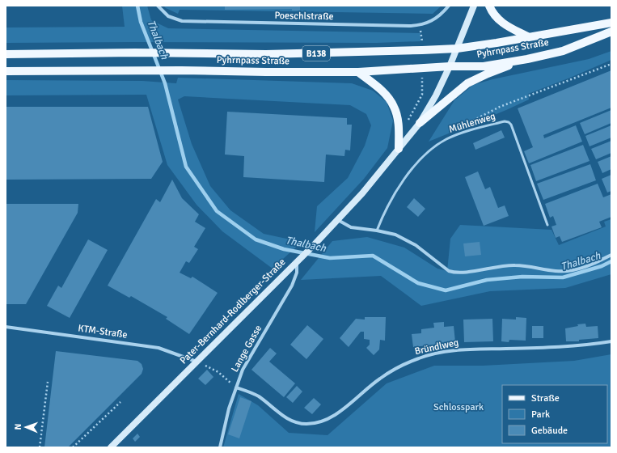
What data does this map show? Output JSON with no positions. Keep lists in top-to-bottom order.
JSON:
{
  "streets": {
    "main road": ["Pyhrnpass Straße", "B138", "Pater-Bernhard-Rodlberger-Straße"],
    "street": [
      "Poeschlstraße",
      "KTM-Straße",
      "Bründlweg",
      "Lange Gasse"
    ],
    "lane": ["Mühlenweg"]
  },
  "crossings": [
    ["Pyhrnpass Straße", "Pater-Bernhard-Rodlberger-Straße"],
    ["Pater-Bernhard-Rodlberger-Straße", "KTM-Straße"],
    ["Pater-Bernhard-Rodlberger-Straße", "Lange Gasse"],
    ["Bründlweg", "Lange Gasse"]
  ],
  "water": ["Thalbach"],
  "parks": ["Schlosspark"],
  "legend": ["Straße", "Park", "Gebäude"],
  "north": "left"
}
